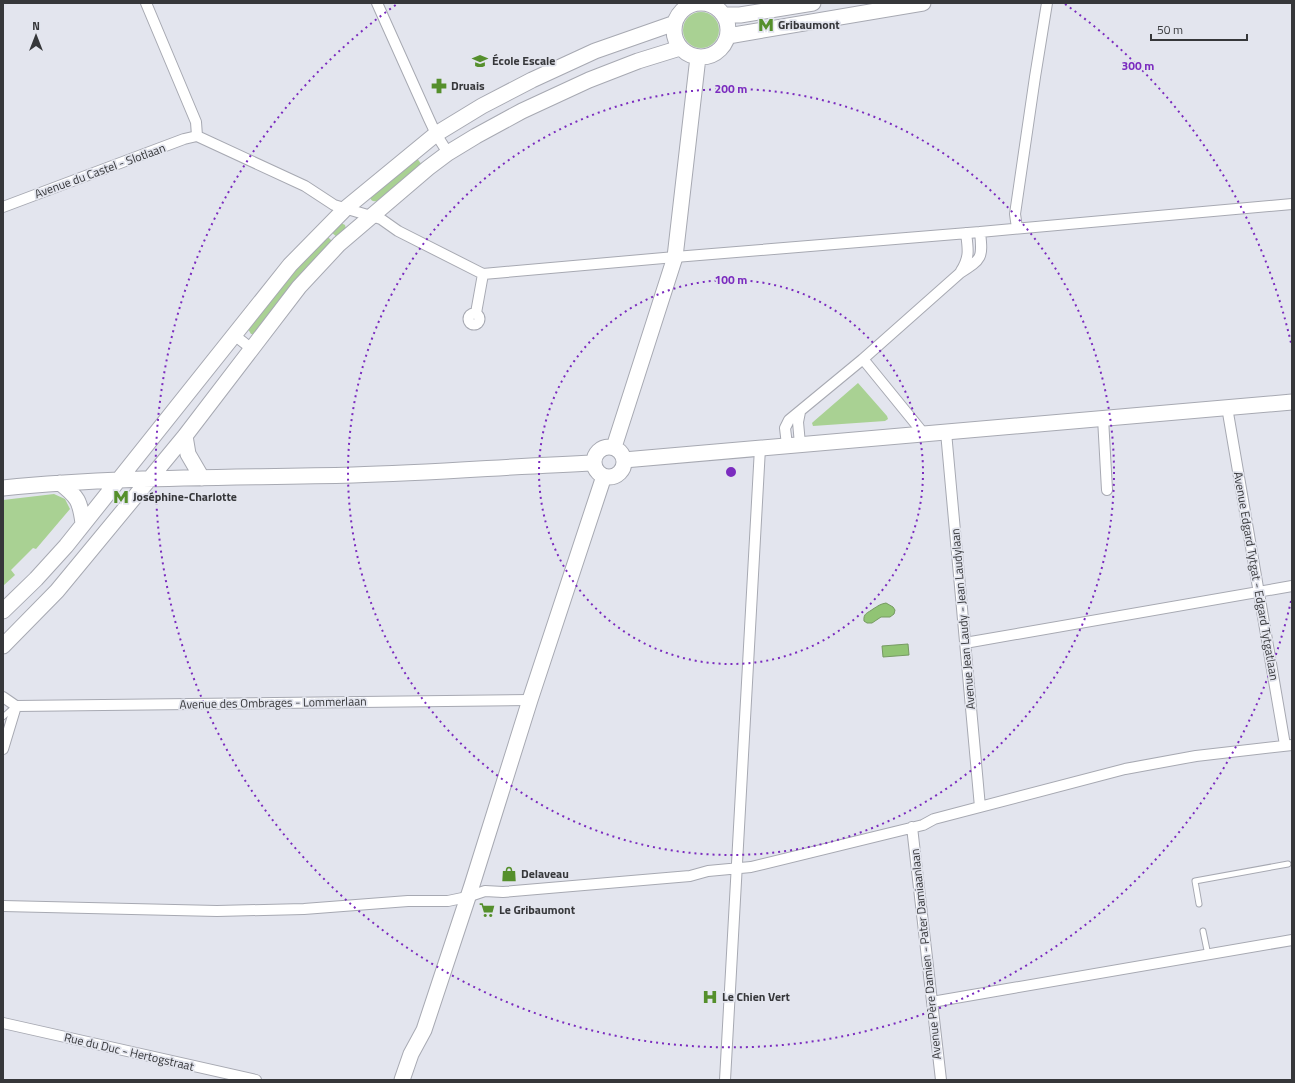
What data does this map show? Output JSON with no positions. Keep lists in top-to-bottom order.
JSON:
{
  "streets": {
    "street": [
      "Avenue du Castel - Slotlaan",
      "Avenue Edgard Tytgat - Edgard Tytgatlaan",
      "Avenue Jean Laudy - Jean Laudylaan",
      "Avenue des Ombrages - Lommerlaan",
      "Avenue Père Damien - Pater Damiaanlaan",
      "Rue du Duc - Hertogstraat"
    ]
  },
  "places": {
    "metro station": ["Gribaumont", "Joséphine-Charlotte"],
    "school or university": ["École Escale"],
    "pharmacy": ["Druais"],
    "shop": ["Delaveau"],
    "supermarket": ["Le Gribaumont"],
    "hospital": ["Le Chien Vert"]
  },
  "scale_bar": "50 m",
  "north": "top",
  "rings": ["300 m", "200 m", "100 m"]
}
